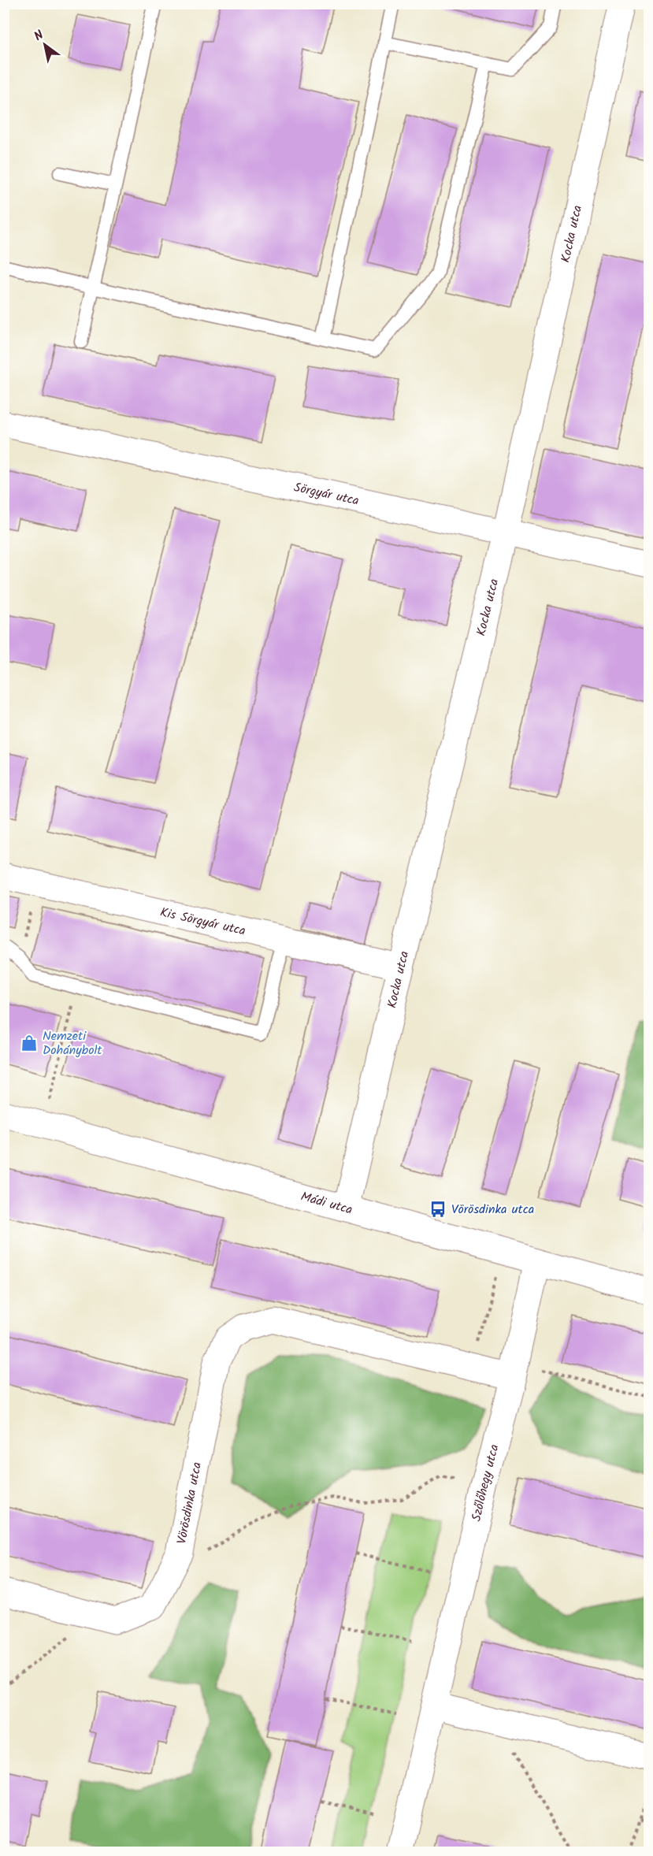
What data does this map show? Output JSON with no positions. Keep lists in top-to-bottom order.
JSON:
{
  "streets": {
    "street": [
      "Kocka utca",
      "Sörgyár utca",
      "Kis Sörgyár utca",
      "Mádi utca",
      "Szőlőhegy utca",
      "Vörösdinka utca"
    ]
  },
  "crossings": [
    ["Kocka utca", "Sörgyár utca"],
    ["Kocka utca", "Kis Sörgyár utca"],
    ["Kocka utca", "Mádi utca"],
    ["Mádi utca", "Szőlőhegy utca"],
    ["Szőlőhegy utca", "Vörösdinka utca"]
  ],
  "places": {
    "shop": ["Nemzeti Dohánybolt"],
    "bus stop": ["Vörösdinka utca"]
  },
  "north": "top left"
}
